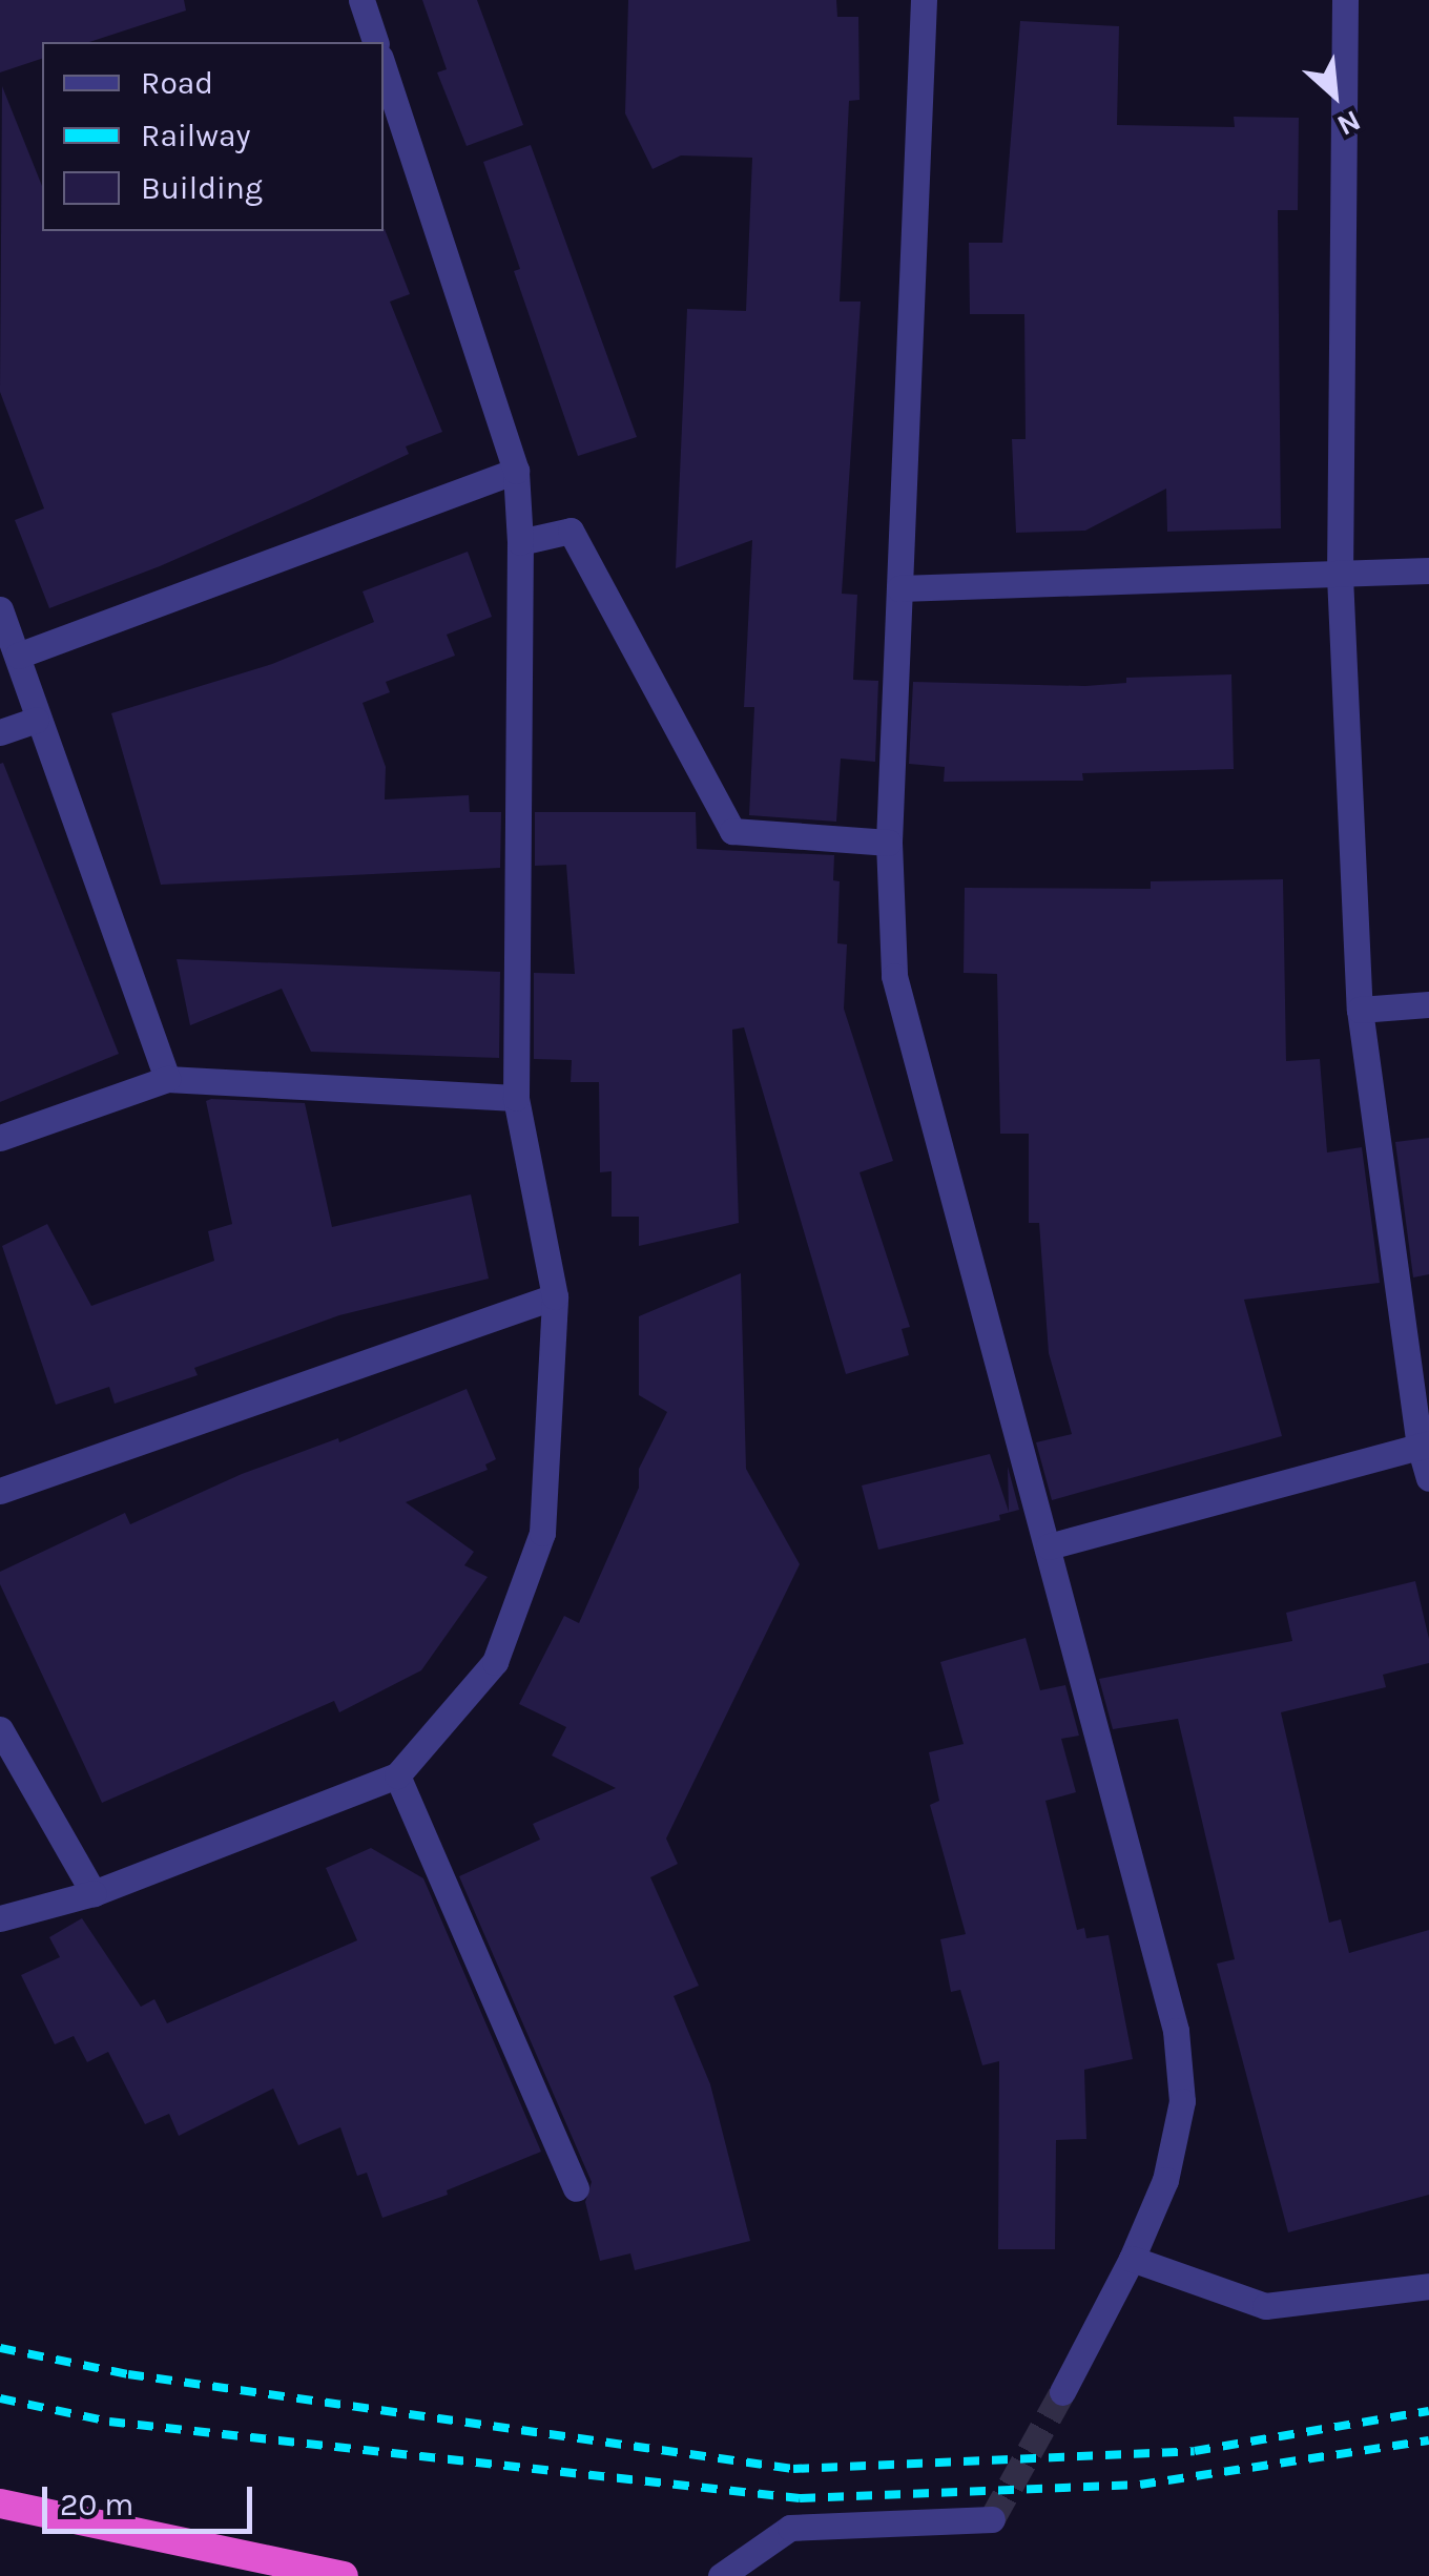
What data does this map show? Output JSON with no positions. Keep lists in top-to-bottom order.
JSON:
{
  "legend": ["Road", "Railway", "Building"],
  "scale_bar": "20 m",
  "north": "bottom right"
}
